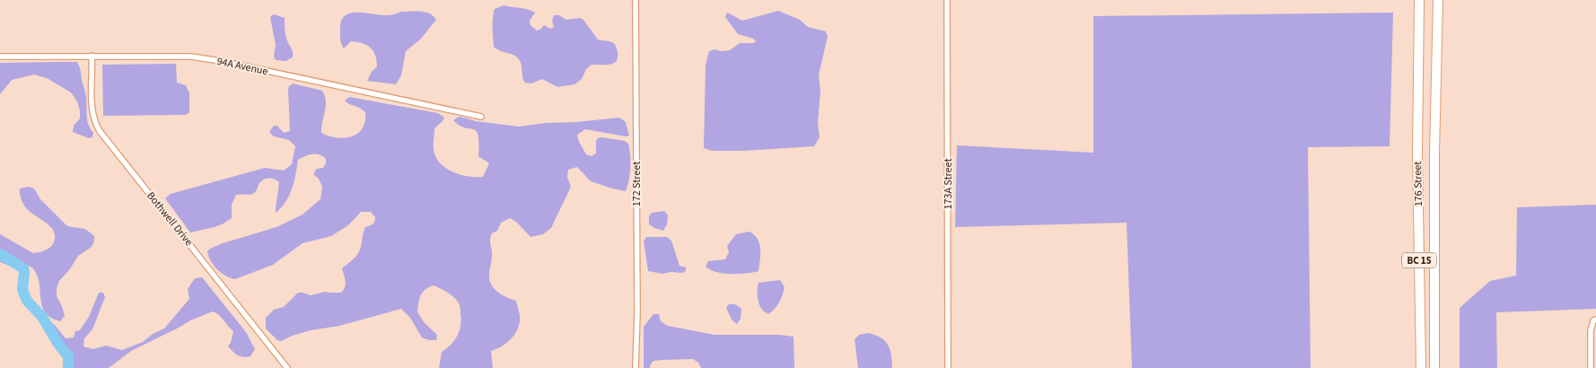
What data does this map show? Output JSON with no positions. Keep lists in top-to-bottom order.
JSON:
{
  "streets": {
    "highway": ["176 Street", "BC 15"],
    "street": [
      "94A Avenue",
      "172 Street",
      "173A Street",
      "Bothwell Drive"
    ]
  },
  "crossings": [
    ["94A Avenue", "Bothwell Drive"]
  ]
}
